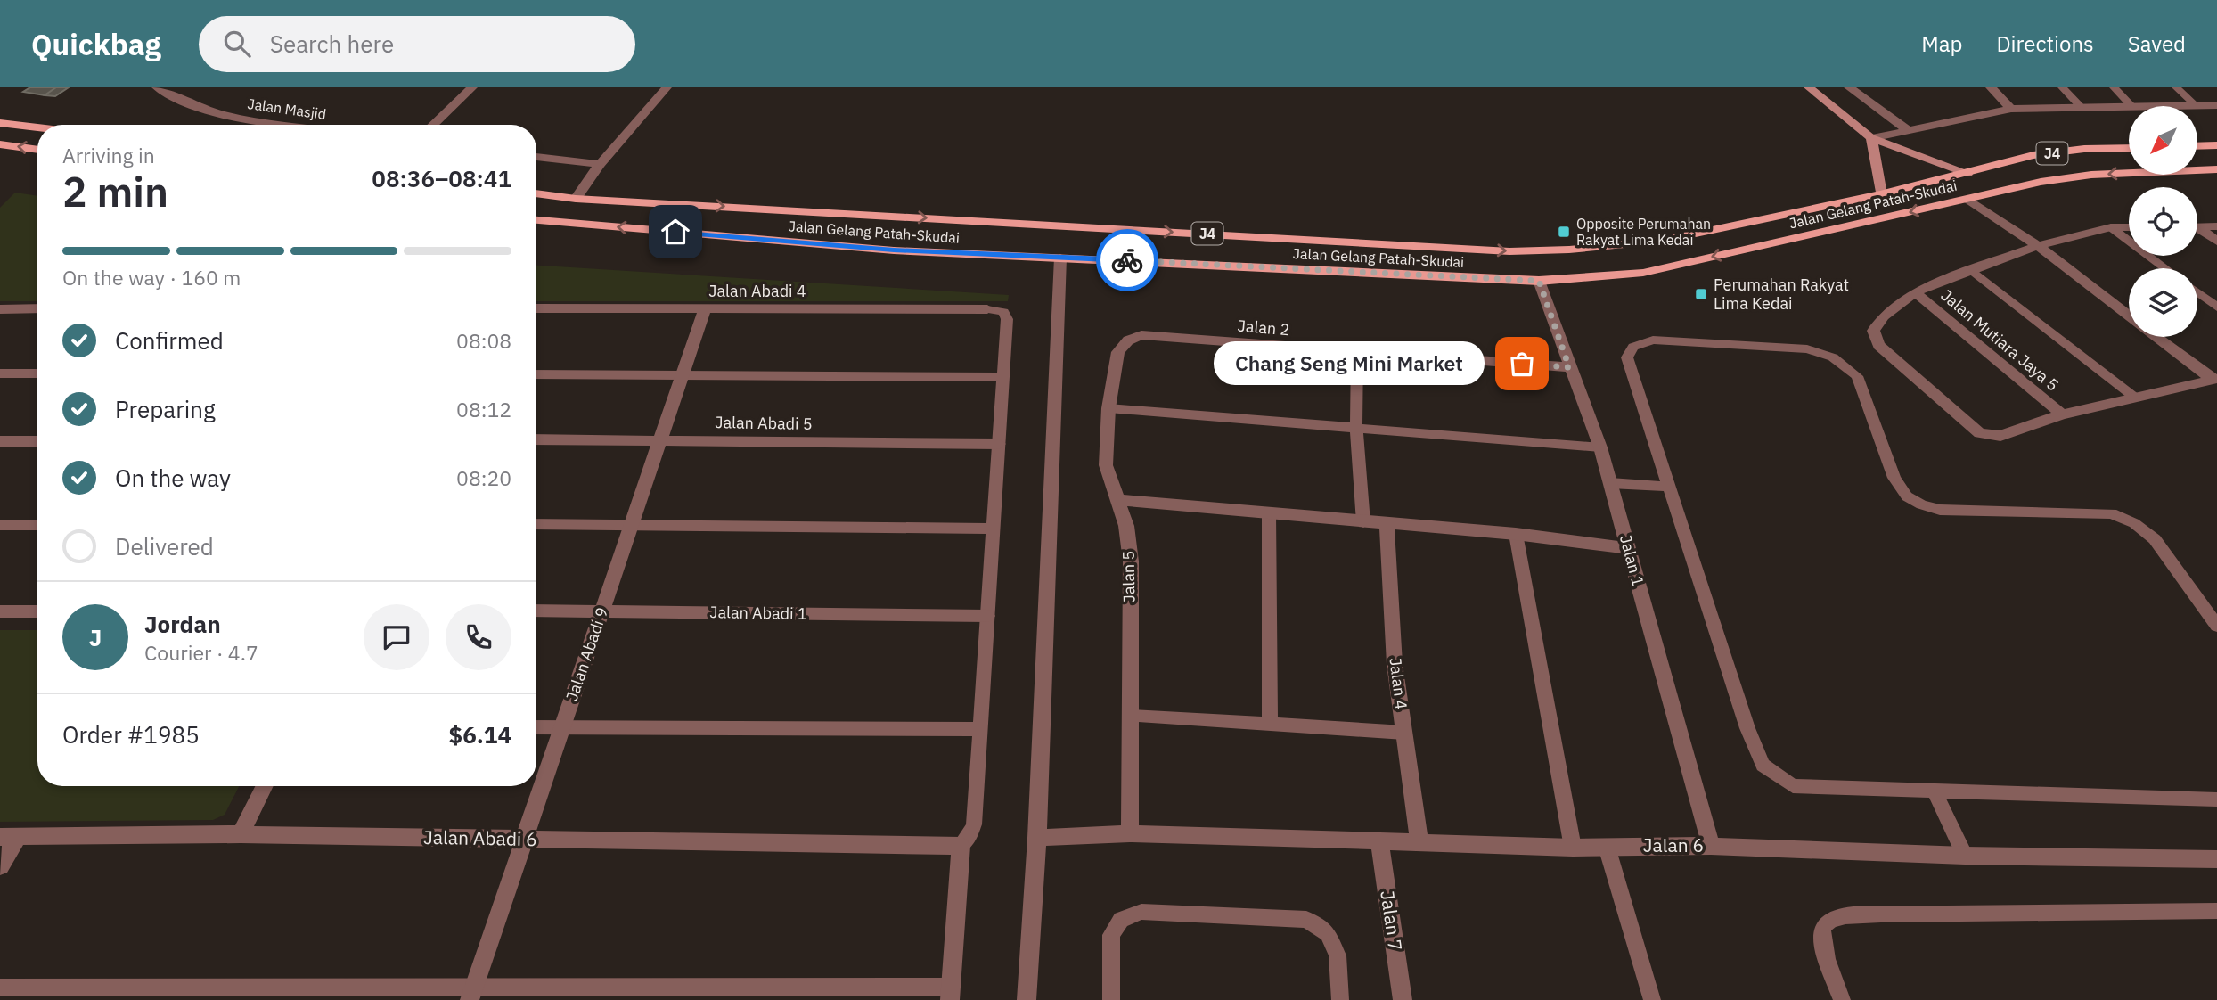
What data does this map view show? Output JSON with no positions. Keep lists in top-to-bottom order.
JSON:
{
  "streets": {
    "main road": ["J4", "Jalan Gelang Patah-Skudai"],
    "street": [
      "Jalan Masjid",
      "Jalan Abadi 4",
      "Jalan 2",
      "Jalan Mutiara Jaya 5",
      "Jalan Abadi 5",
      "Jalan 1",
      "Jalan 5",
      "Jalan Abadi 1",
      "Jalan Abadi 9",
      "Jalan 4",
      "Jalan Abadi 6",
      "Jalan 6",
      "Jalan 7"
    ]
  },
  "crossings": [
    ["Jalan Gelang Patah-Skudai", "Jalan 1"],
    ["Jalan Abadi 4", "Jalan Abadi 9"],
    ["Jalan 2", "Jalan 1"],
    ["Jalan 2", "Jalan 5"],
    ["Jalan Abadi 5", "Jalan Abadi 9"],
    ["Jalan 1", "Jalan 6"],
    ["Jalan 5", "Jalan 6"],
    ["Jalan Abadi 1", "Jalan Abadi 9"],
    ["Jalan Abadi 9", "Jalan Abadi 6"],
    ["Jalan 4", "Jalan 6"],
    ["Jalan 6", "Jalan 7"]
  ],
  "places": {
    "transit": ["Opposite Perumahan Rakyat Lima Kedai", "Perumahan Rakyat Lima Kedai"],
    "other": ["Chang Seng Mini Market"]
  },
  "north": "bottom left",
  "page": {
    "header": "Quickbag",
    "search": "Search here",
    "nav": ["Map", "Directions", "Saved"],
    "heading": ["2 min", "Arriving in", "08:36–08:41"],
    "panel": [
      "Jordan",
      "Courier · 4.7",
      "Order #1985",
      "$6.14"
    ],
    "bar": "On the way · 160 m",
    "list": [
      ["Confirmed", "08:08"],
      ["Preparing", "08:12"],
      ["On the way", "08:20"],
      "Delivered"
    ],
    "bubble": "Chang Seng Mini Market",
    "round": "J"
  }
}
